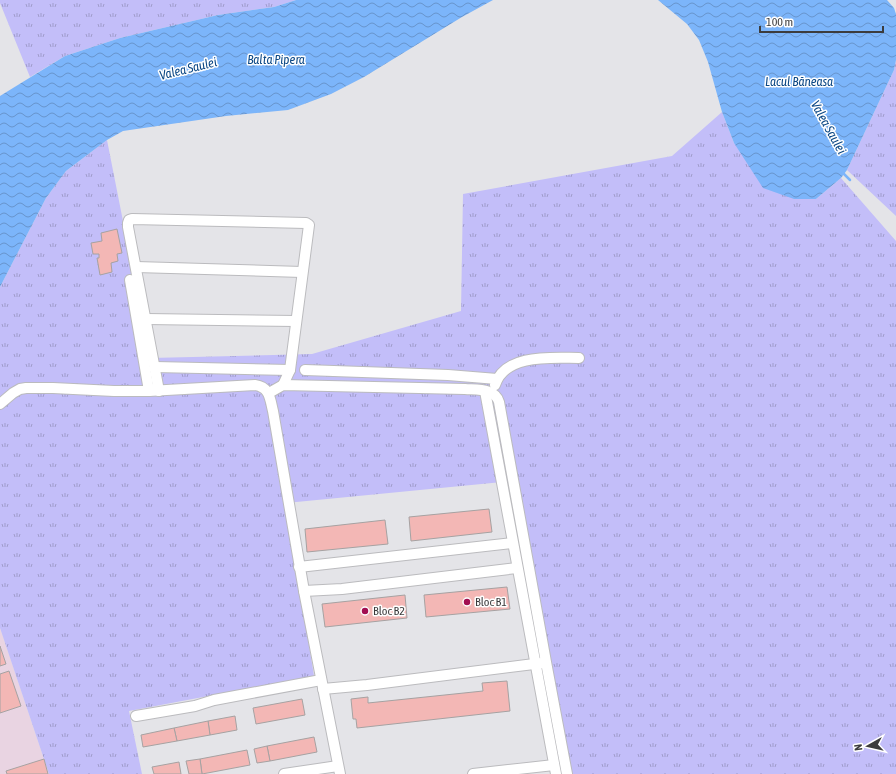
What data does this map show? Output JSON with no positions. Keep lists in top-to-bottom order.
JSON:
{
  "water": ["Balta Pipera", "Valea Saulei", "Lacul Băneasa"],
  "places": ["Bloc B1", "Bloc B2"],
  "scale_bar": "100 m",
  "north": "left"
}
